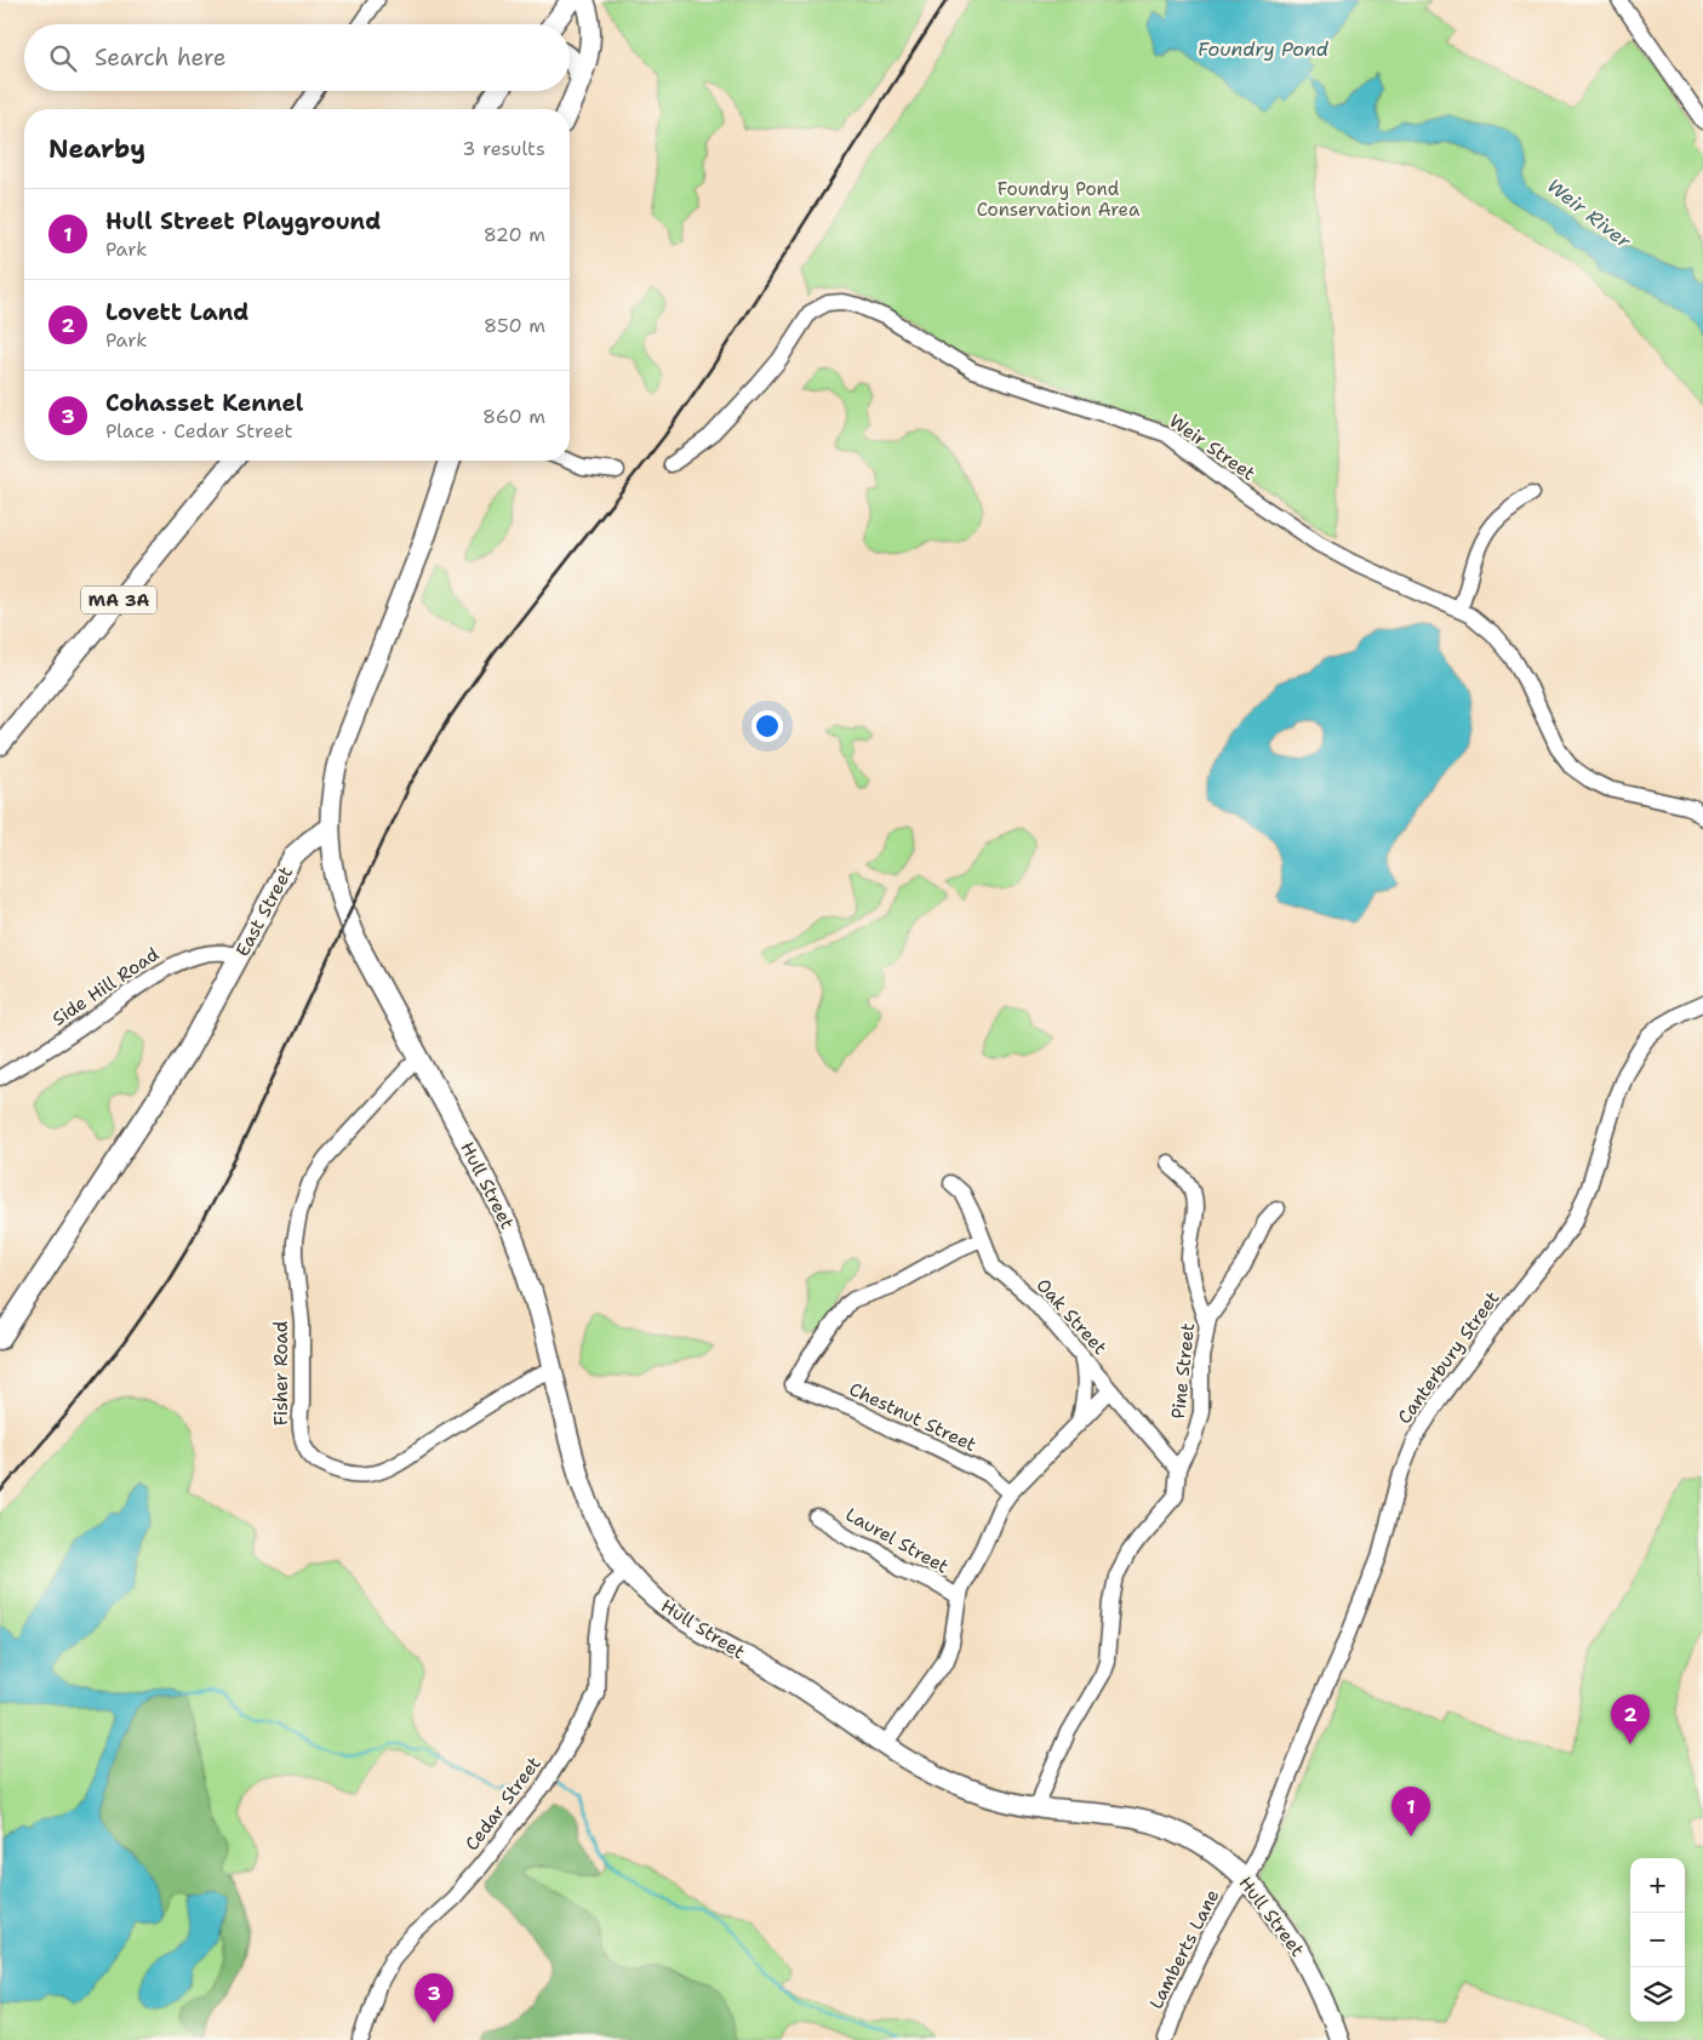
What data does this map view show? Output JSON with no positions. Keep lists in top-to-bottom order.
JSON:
{
  "streets": {
    "main road": ["MA 3A", "East Street", "Hull Street"],
    "street": [
      "Weir Street",
      "Side Hill Road",
      "Oak Street",
      "Canterbury Street",
      "Pine Street",
      "Fisher Road",
      "Chestnut Street",
      "Laurel Street",
      "Cedar Street",
      "Lamberts Lane"
    ]
  },
  "crossings": [
    ["East Street", "Side Hill Road"],
    ["East Street", "Hull Street"],
    ["Hull Street", "Canterbury Street"],
    ["Hull Street", "Pine Street"],
    ["Hull Street", "Fisher Road"],
    ["Hull Street", "Cedar Street"],
    ["Hull Street", "Lamberts Lane"],
    ["Oak Street", "Pine Street"],
    ["Oak Street", "Chestnut Street"],
    ["Canterbury Street", "Lamberts Lane"]
  ],
  "water": ["Foundry Pond", "Weir River"],
  "parks": ["Foundry Pond Conservation Area"],
  "page": {
    "search": "Search here",
    "heading": ["Nearby", "3 results"],
    "list": [
      {
        "mark": "1",
        "name": "Hull Street Playground",
        "note": "Park",
        "value": "820 m"
      },
      {
        "mark": "2",
        "name": "Lovett Land",
        "note": "Park",
        "value": "850 m"
      },
      {
        "mark": "3",
        "name": "Cohasset Kennel",
        "note": "Place · Cedar Street",
        "value": "860 m"
      }
    ],
    "pins": ["2", "1", "3"],
    "map_buttons": ["+", "−"]
  }
}
